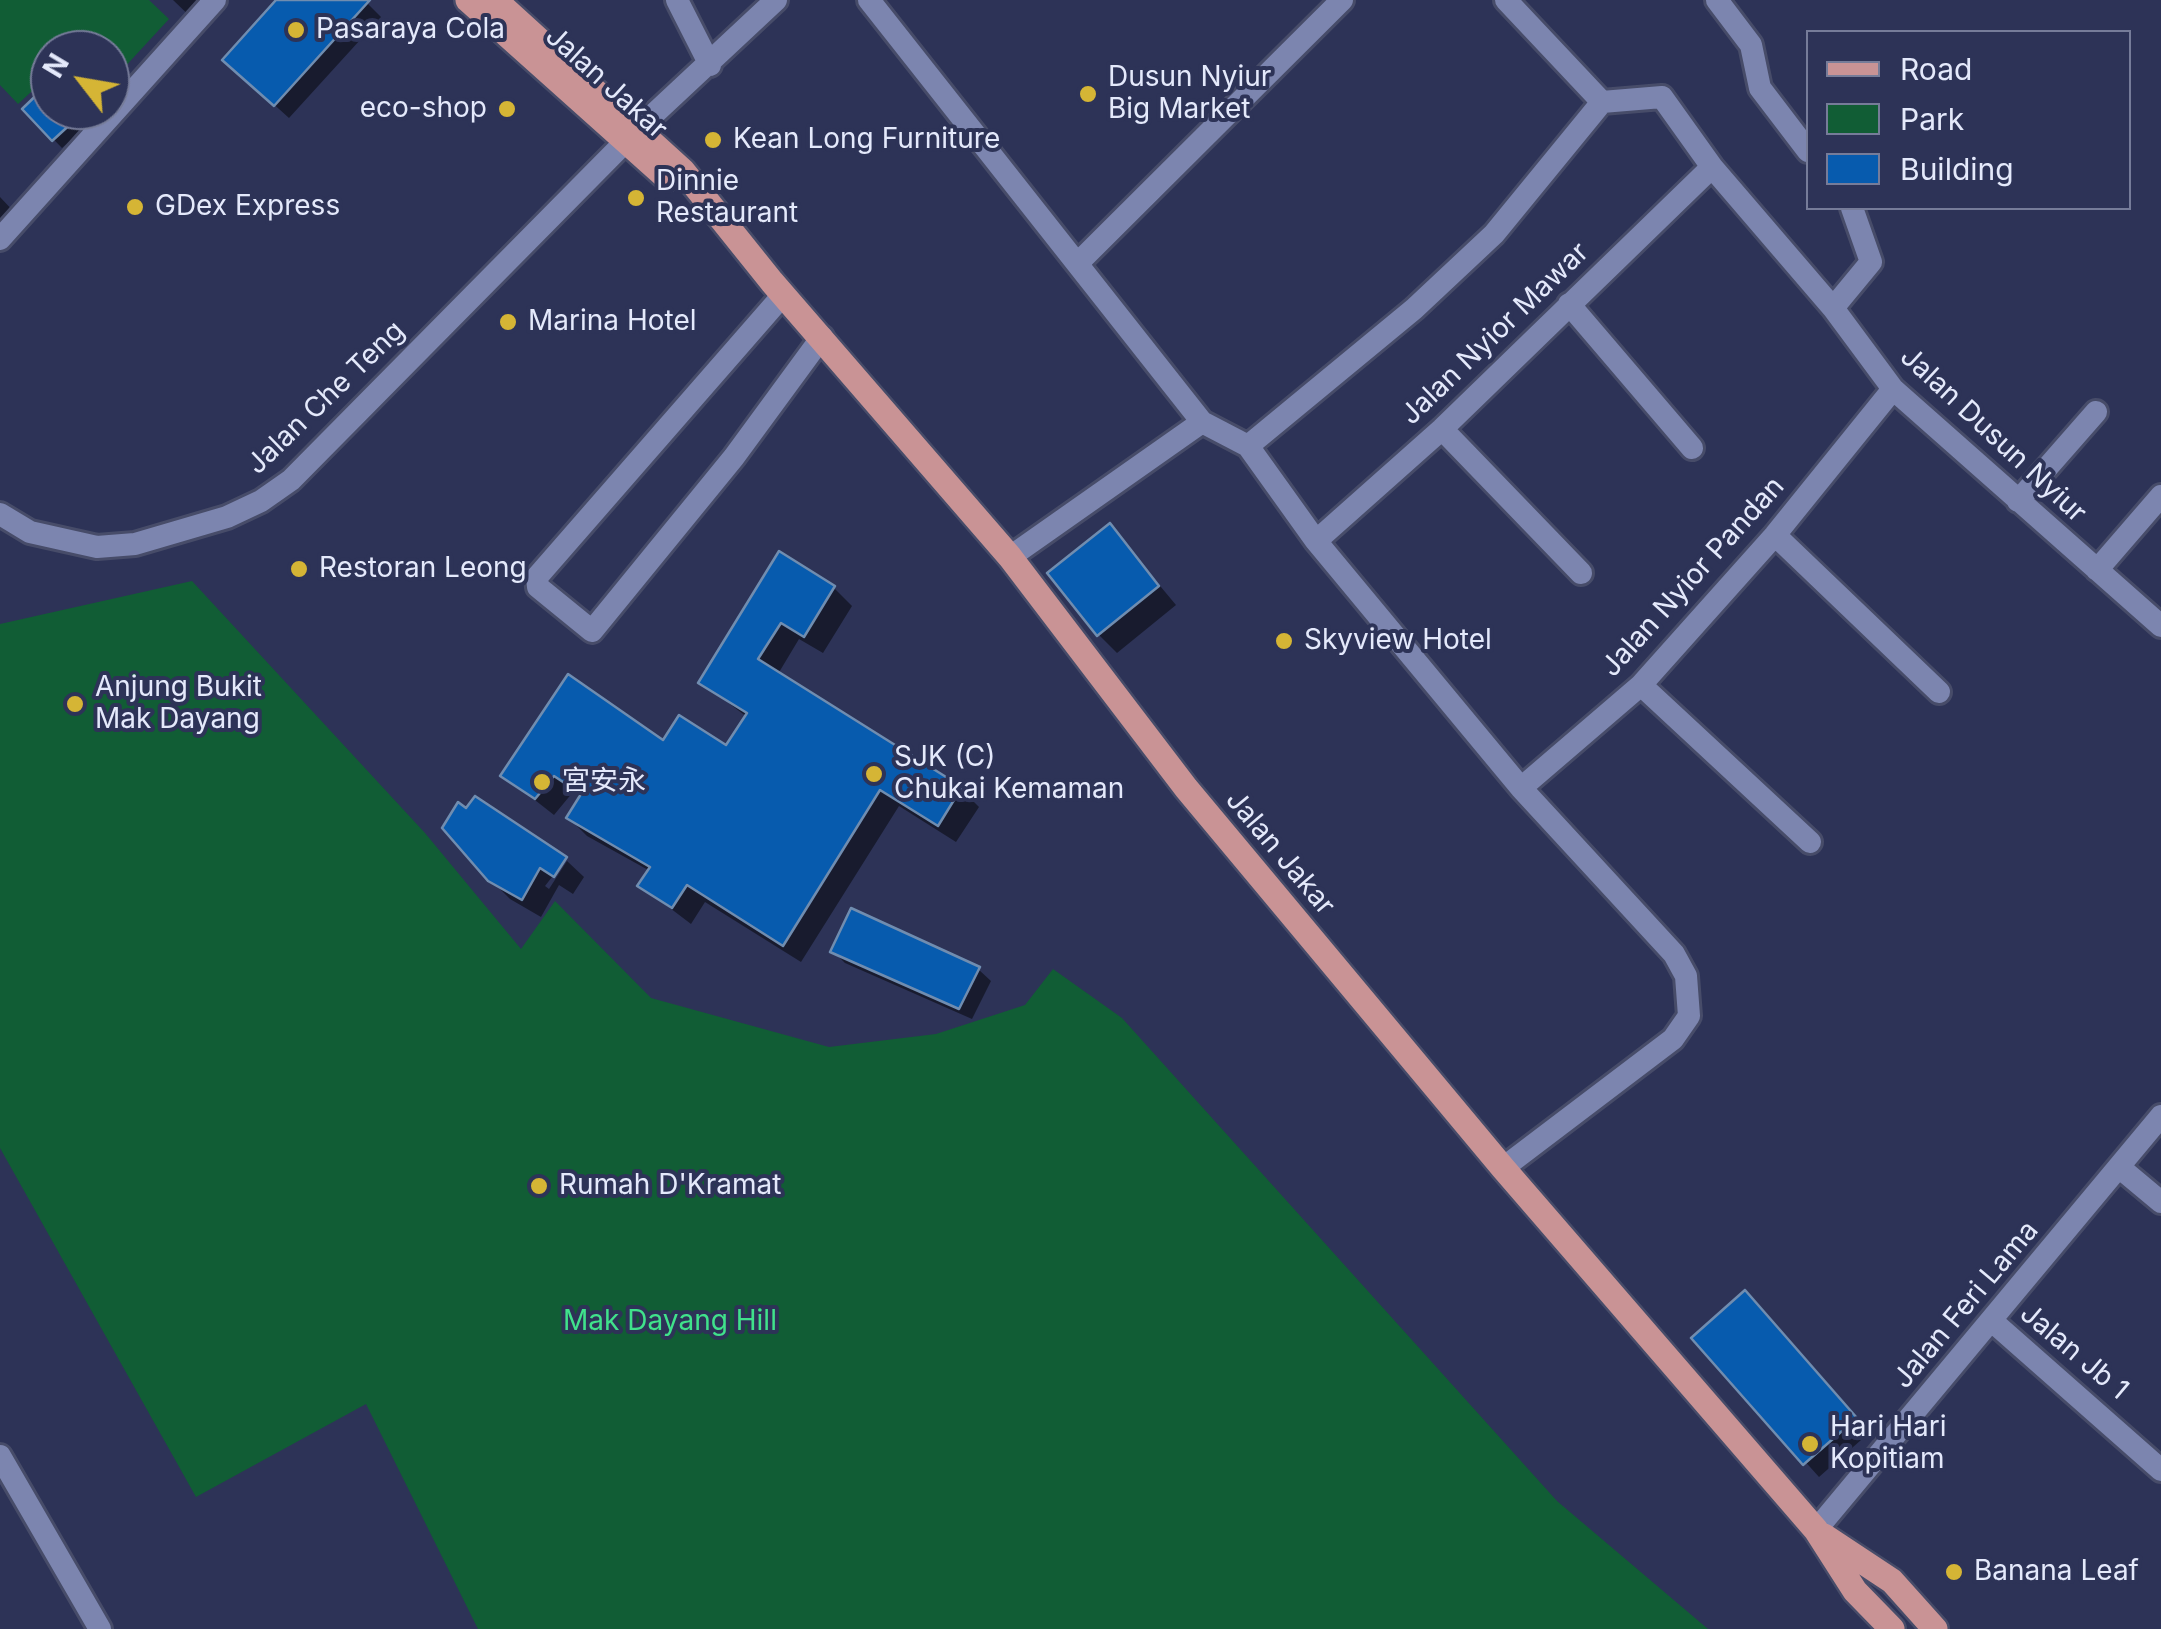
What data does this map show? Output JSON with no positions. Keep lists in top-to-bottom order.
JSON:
{
  "streets": {
    "main road": ["Jalan Jakar"],
    "street": [
      "Jalan Nyior Mawar",
      "Jalan Che Teng",
      "Jalan Dusun Nyiur",
      "Jalan Nyior Pandan",
      "Jalan Feri Lama",
      "Jalan Jb 1"
    ]
  },
  "crossings": [
    ["Jalan Jakar", "Jalan Che Teng"],
    ["Jalan Jakar", "Jalan Feri Lama"],
    ["Jalan Nyior Mawar", "Jalan Dusun Nyiur"],
    ["Jalan Dusun Nyiur", "Jalan Nyior Pandan"],
    ["Jalan Feri Lama", "Jalan Jb 1"]
  ],
  "parks": ["Mak Dayang Hill"],
  "places": [
    "Pasaraya Cola",
    "Dusun Nyiur Big Market",
    "eco-shop",
    "Kean Long Furniture",
    "Dinnie Restaurant",
    "GDex Express",
    "Marina Hotel",
    "Restoran Leong",
    "Skyview Hotel",
    "Anjung Bukit Mak Dayang",
    "SJK (C) Chukai Kemaman",
    "宮安永",
    "Rumah D'Kramat",
    "Hari Hari Kopitiam",
    "Banana Leaf"
  ],
  "legend": ["Road", "Park", "Building"],
  "north": "top left"
}
